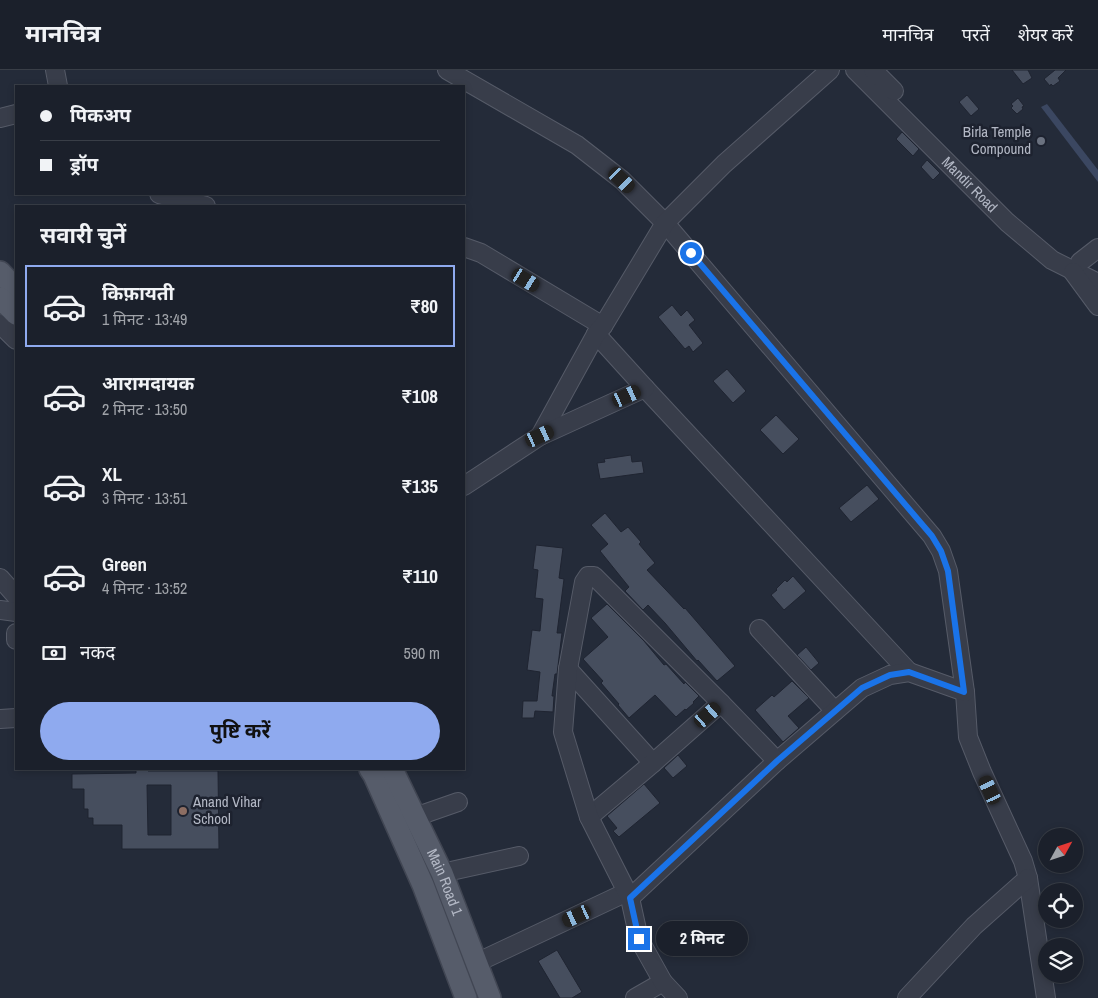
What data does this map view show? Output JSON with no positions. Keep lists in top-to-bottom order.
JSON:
{
  "streets": {
    "main road": ["Main Road 1"],
    "street": ["Mandir Road"]
  },
  "places": ["Birla Temple Compound", "Anand Vihar School"],
  "north": "top right",
  "page": {
    "header": "मानचित्र",
    "nav": ["मानचित्र", "परतें", "शेयर करें"],
    "banner": ["पिकअप", "ड्रॉप"],
    "heading": "सवारी चुनें",
    "list": [
      {
        "name": "किफ़ायती",
        "note": "1 मिनट · 13:49",
        "value": "₹80"
      },
      {
        "name": "आरामदायक",
        "note": "2 मिनट · 13:50",
        "value": "₹108"
      },
      {
        "name": "XL",
        "note": "3 मिनट · 13:51",
        "value": "₹135"
      },
      {
        "name": "Green",
        "note": "4 मिनट · 13:52",
        "value": "₹110"
      }
    ],
    "pay": ["नकद", "590 m"],
    "buttons": "पुष्टि करें",
    "bubble": "2 मिनट"
  }
}
